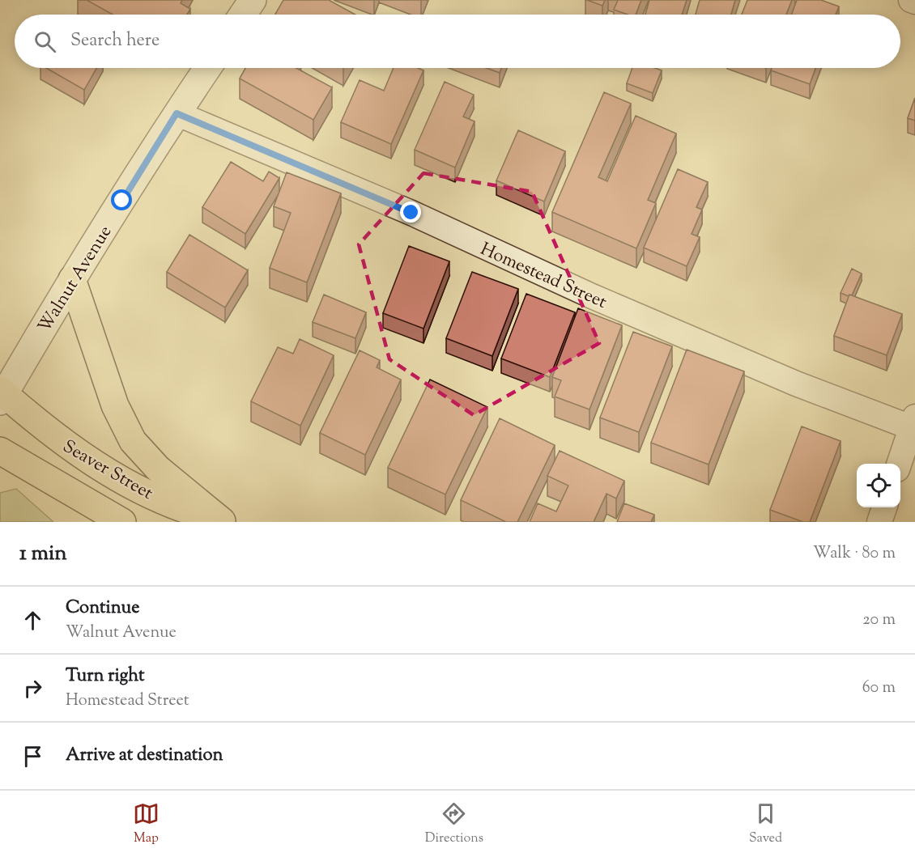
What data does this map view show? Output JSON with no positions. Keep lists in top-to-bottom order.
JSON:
{
  "streets": {
    "main road": ["Seaver Street"],
    "street": ["Homestead Street", "Walnut Avenue"]
  },
  "crossings": [
    ["Homestead Street", "Walnut Avenue"],
    ["Walnut Avenue", "Seaver Street"]
  ],
  "page": {
    "search": "Search here",
    "heading": ["1 min", "Walk · 80 m"],
    "list": [
      ["Continue", "Walnut Avenue", "20 m"],
      ["Turn right", "Homestead Street", "60 m"],
      "Arrive at destination"
    ],
    "nav": ["Map", "Directions", "Saved"]
  }
}
